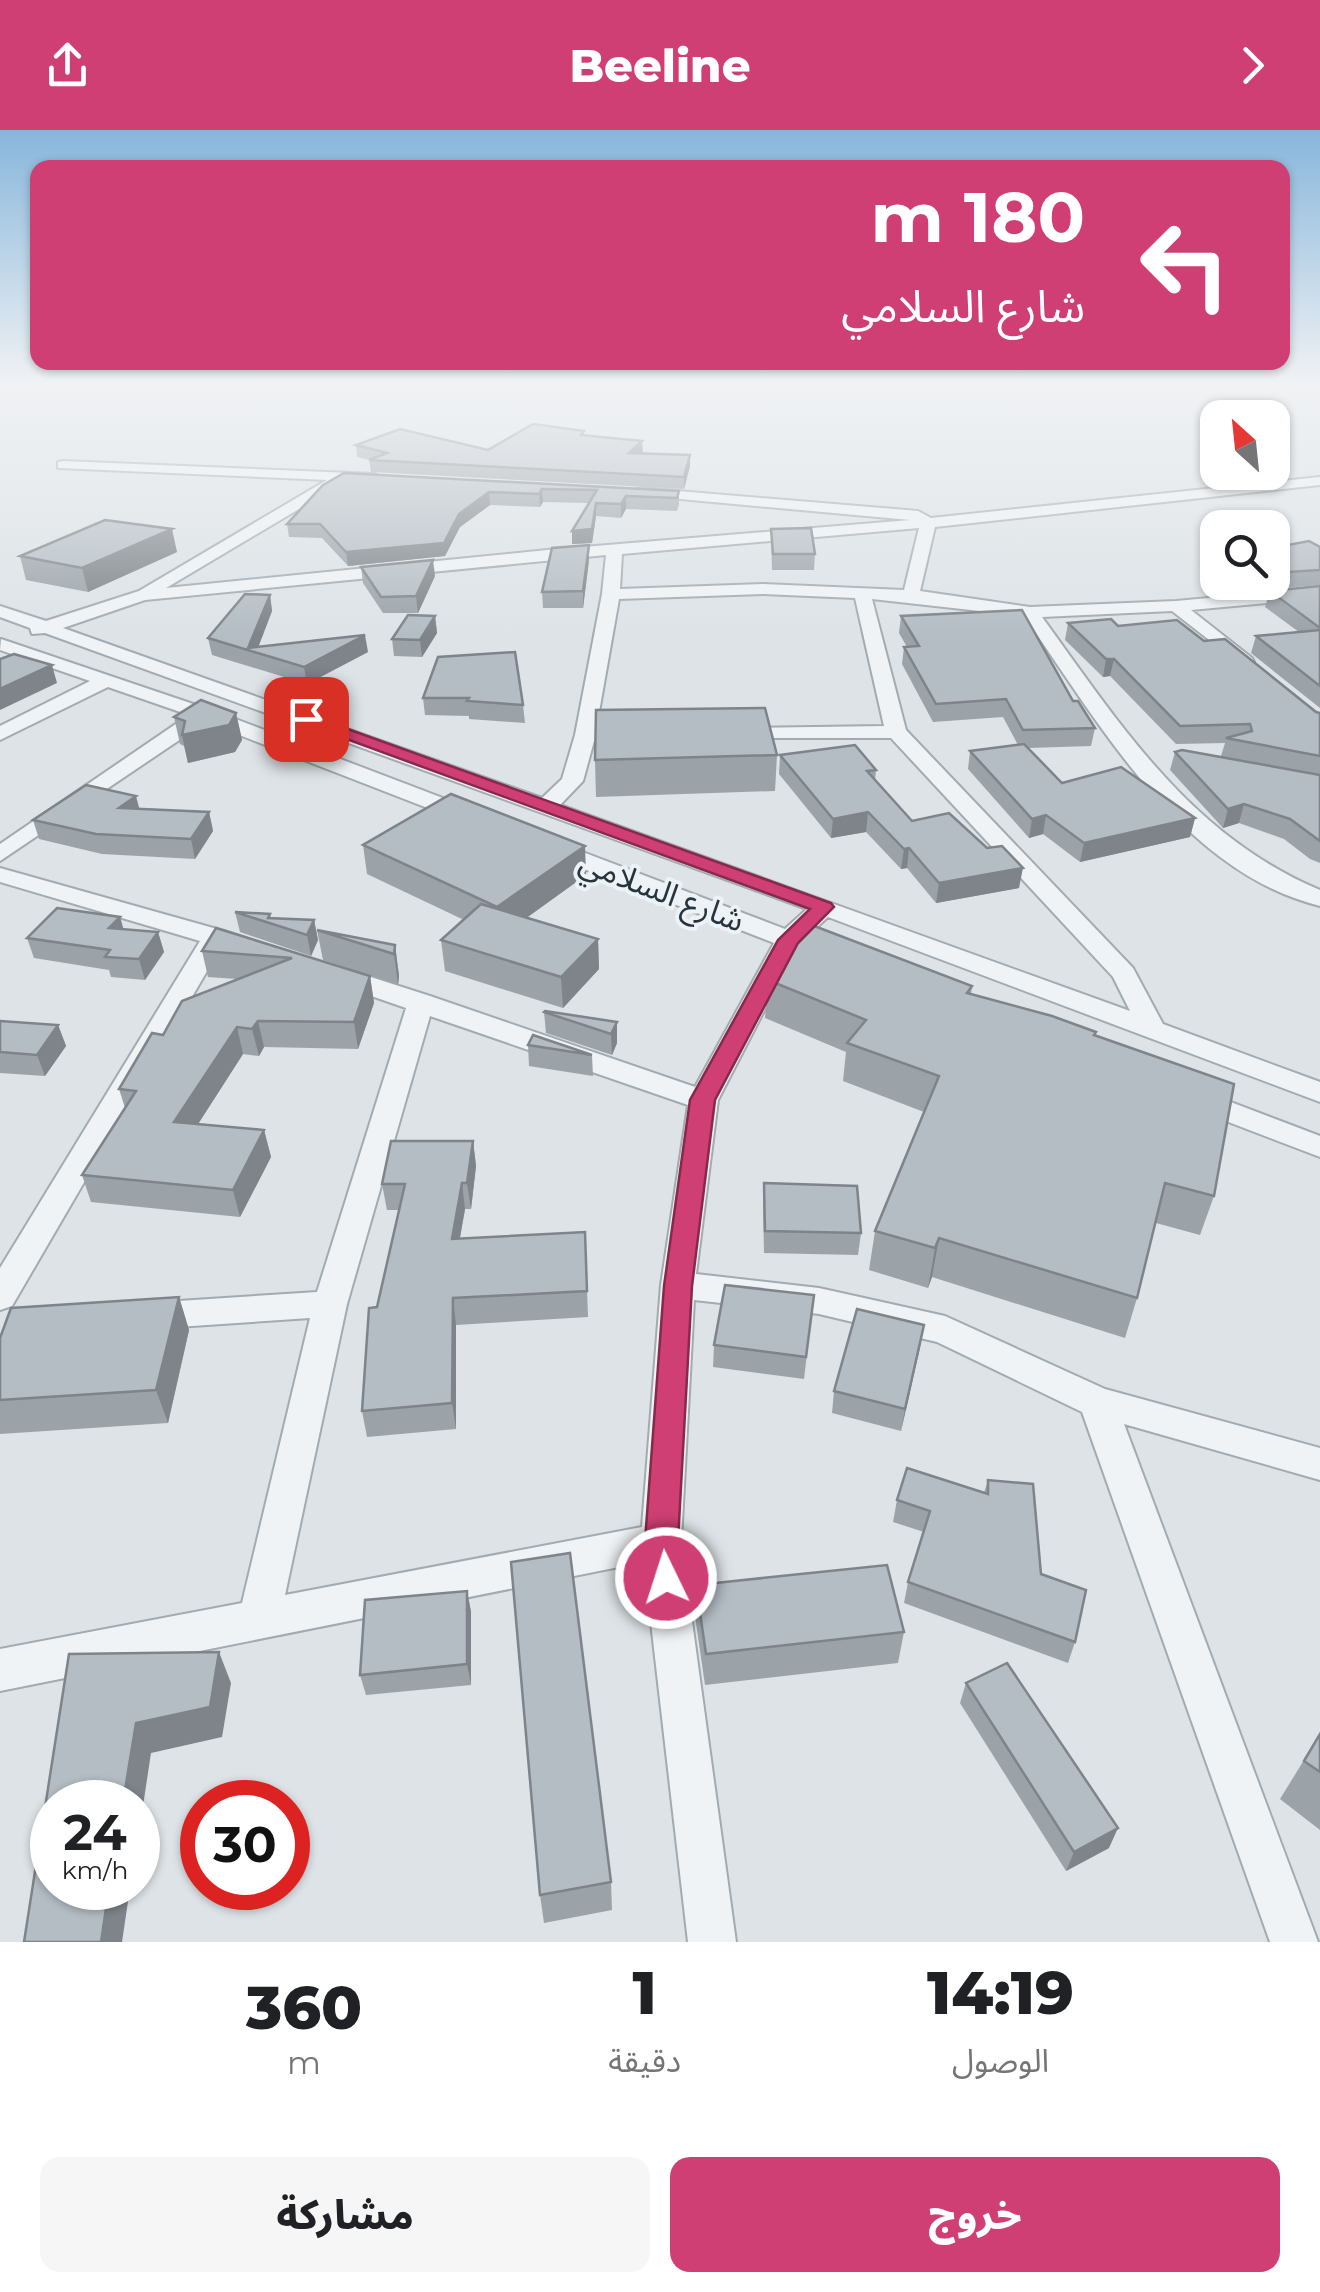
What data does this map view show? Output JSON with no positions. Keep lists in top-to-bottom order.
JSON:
{
  "streets": {
    "street": ["شارع السلامي"]
  },
  "north": "top left",
  "page": {
    "header": "Beeline",
    "turn": ["180 m", "شارع السلامي"],
    "speed": "24 km/h",
    "limit": "30",
    "eta": [
      "14:19",
      "الوصول",
      "1",
      "دقيقة",
      "360",
      "m"
    ],
    "buttons": ["خروج", "مشاركة"]
  }
}
